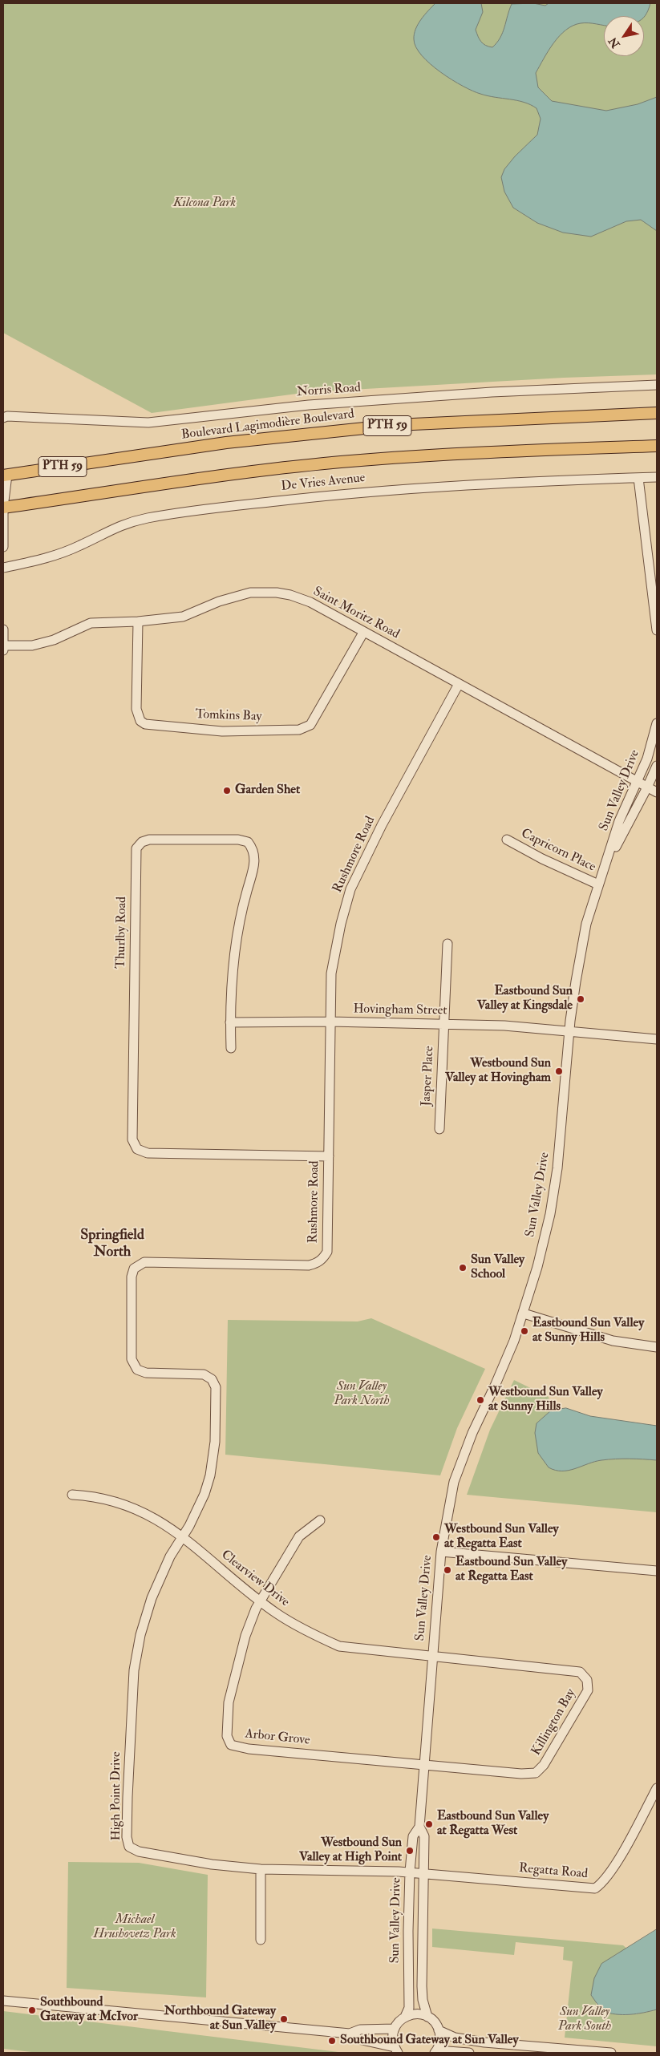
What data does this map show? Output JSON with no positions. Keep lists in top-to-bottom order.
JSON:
{
  "streets": {
    "main road": ["Boulevard Lagimodière Boulevard", "PTH 59"],
    "street": [
      "Norris Road",
      "De Vries Avenue",
      "Saint Moritz Road",
      "Tomkins Bay",
      "Sun Valley Drive",
      "Capricorn Place",
      "Rushmore Road",
      "Thurlby Road",
      "Hovingham Street",
      "Jasper Place",
      "Clearview Drive",
      "Killington Bay",
      "Arbor Grove",
      "High Point Drive",
      "Regatta Road"
    ]
  },
  "crossings": [
    ["Saint Moritz Road", "Tomkins Bay"],
    ["Saint Moritz Road", "Sun Valley Drive"],
    ["Saint Moritz Road", "Rushmore Road"],
    ["Sun Valley Drive", "Capricorn Place"],
    ["Sun Valley Drive", "Hovingham Street"],
    ["Sun Valley Drive", "Clearview Drive"],
    ["Sun Valley Drive", "Killington Bay"],
    ["Sun Valley Drive", "Arbor Grove"],
    ["Sun Valley Drive", "High Point Drive"],
    ["Sun Valley Drive", "Regatta Road"],
    ["Rushmore Road", "Thurlby Road"],
    ["Rushmore Road", "Hovingham Street"],
    ["Rushmore Road", "Clearview Drive"],
    ["Rushmore Road", "High Point Drive"],
    ["Thurlby Road", "Hovingham Street"],
    ["Hovingham Street", "Jasper Place"],
    ["Clearview Drive", "Killington Bay"],
    ["Clearview Drive", "Arbor Grove"],
    ["Clearview Drive", "High Point Drive"],
    ["Killington Bay", "Arbor Grove"],
    ["High Point Drive", "Regatta Road"]
  ],
  "districts": ["Springfield North"],
  "parks": [
    "Kilcona Park",
    "Sun Valley Park North",
    "Michael Hrushovetz Park",
    "Sun Valley Park South"
  ],
  "places": [
    "Garden Shet",
    "Eastbound Sun Valley at Kingsdale",
    "Westbound Sun Valley at Hovingham",
    "Sun Valley School",
    "Eastbound Sun Valley at Sunny Hills",
    "Westbound Sun Valley at Sunny Hills",
    "Westbound Sun Valley at Regatta East",
    "Eastbound Sun Valley at Regatta East",
    "Eastbound Sun Valley at Regatta West",
    "Westbound Sun Valley at High Point",
    "Southbound Gateway at McIvor",
    "Northbound Gateway at Sun Valley",
    "Southbound Gateway at Sun Valley"
  ],
  "north": "bottom left"
}
